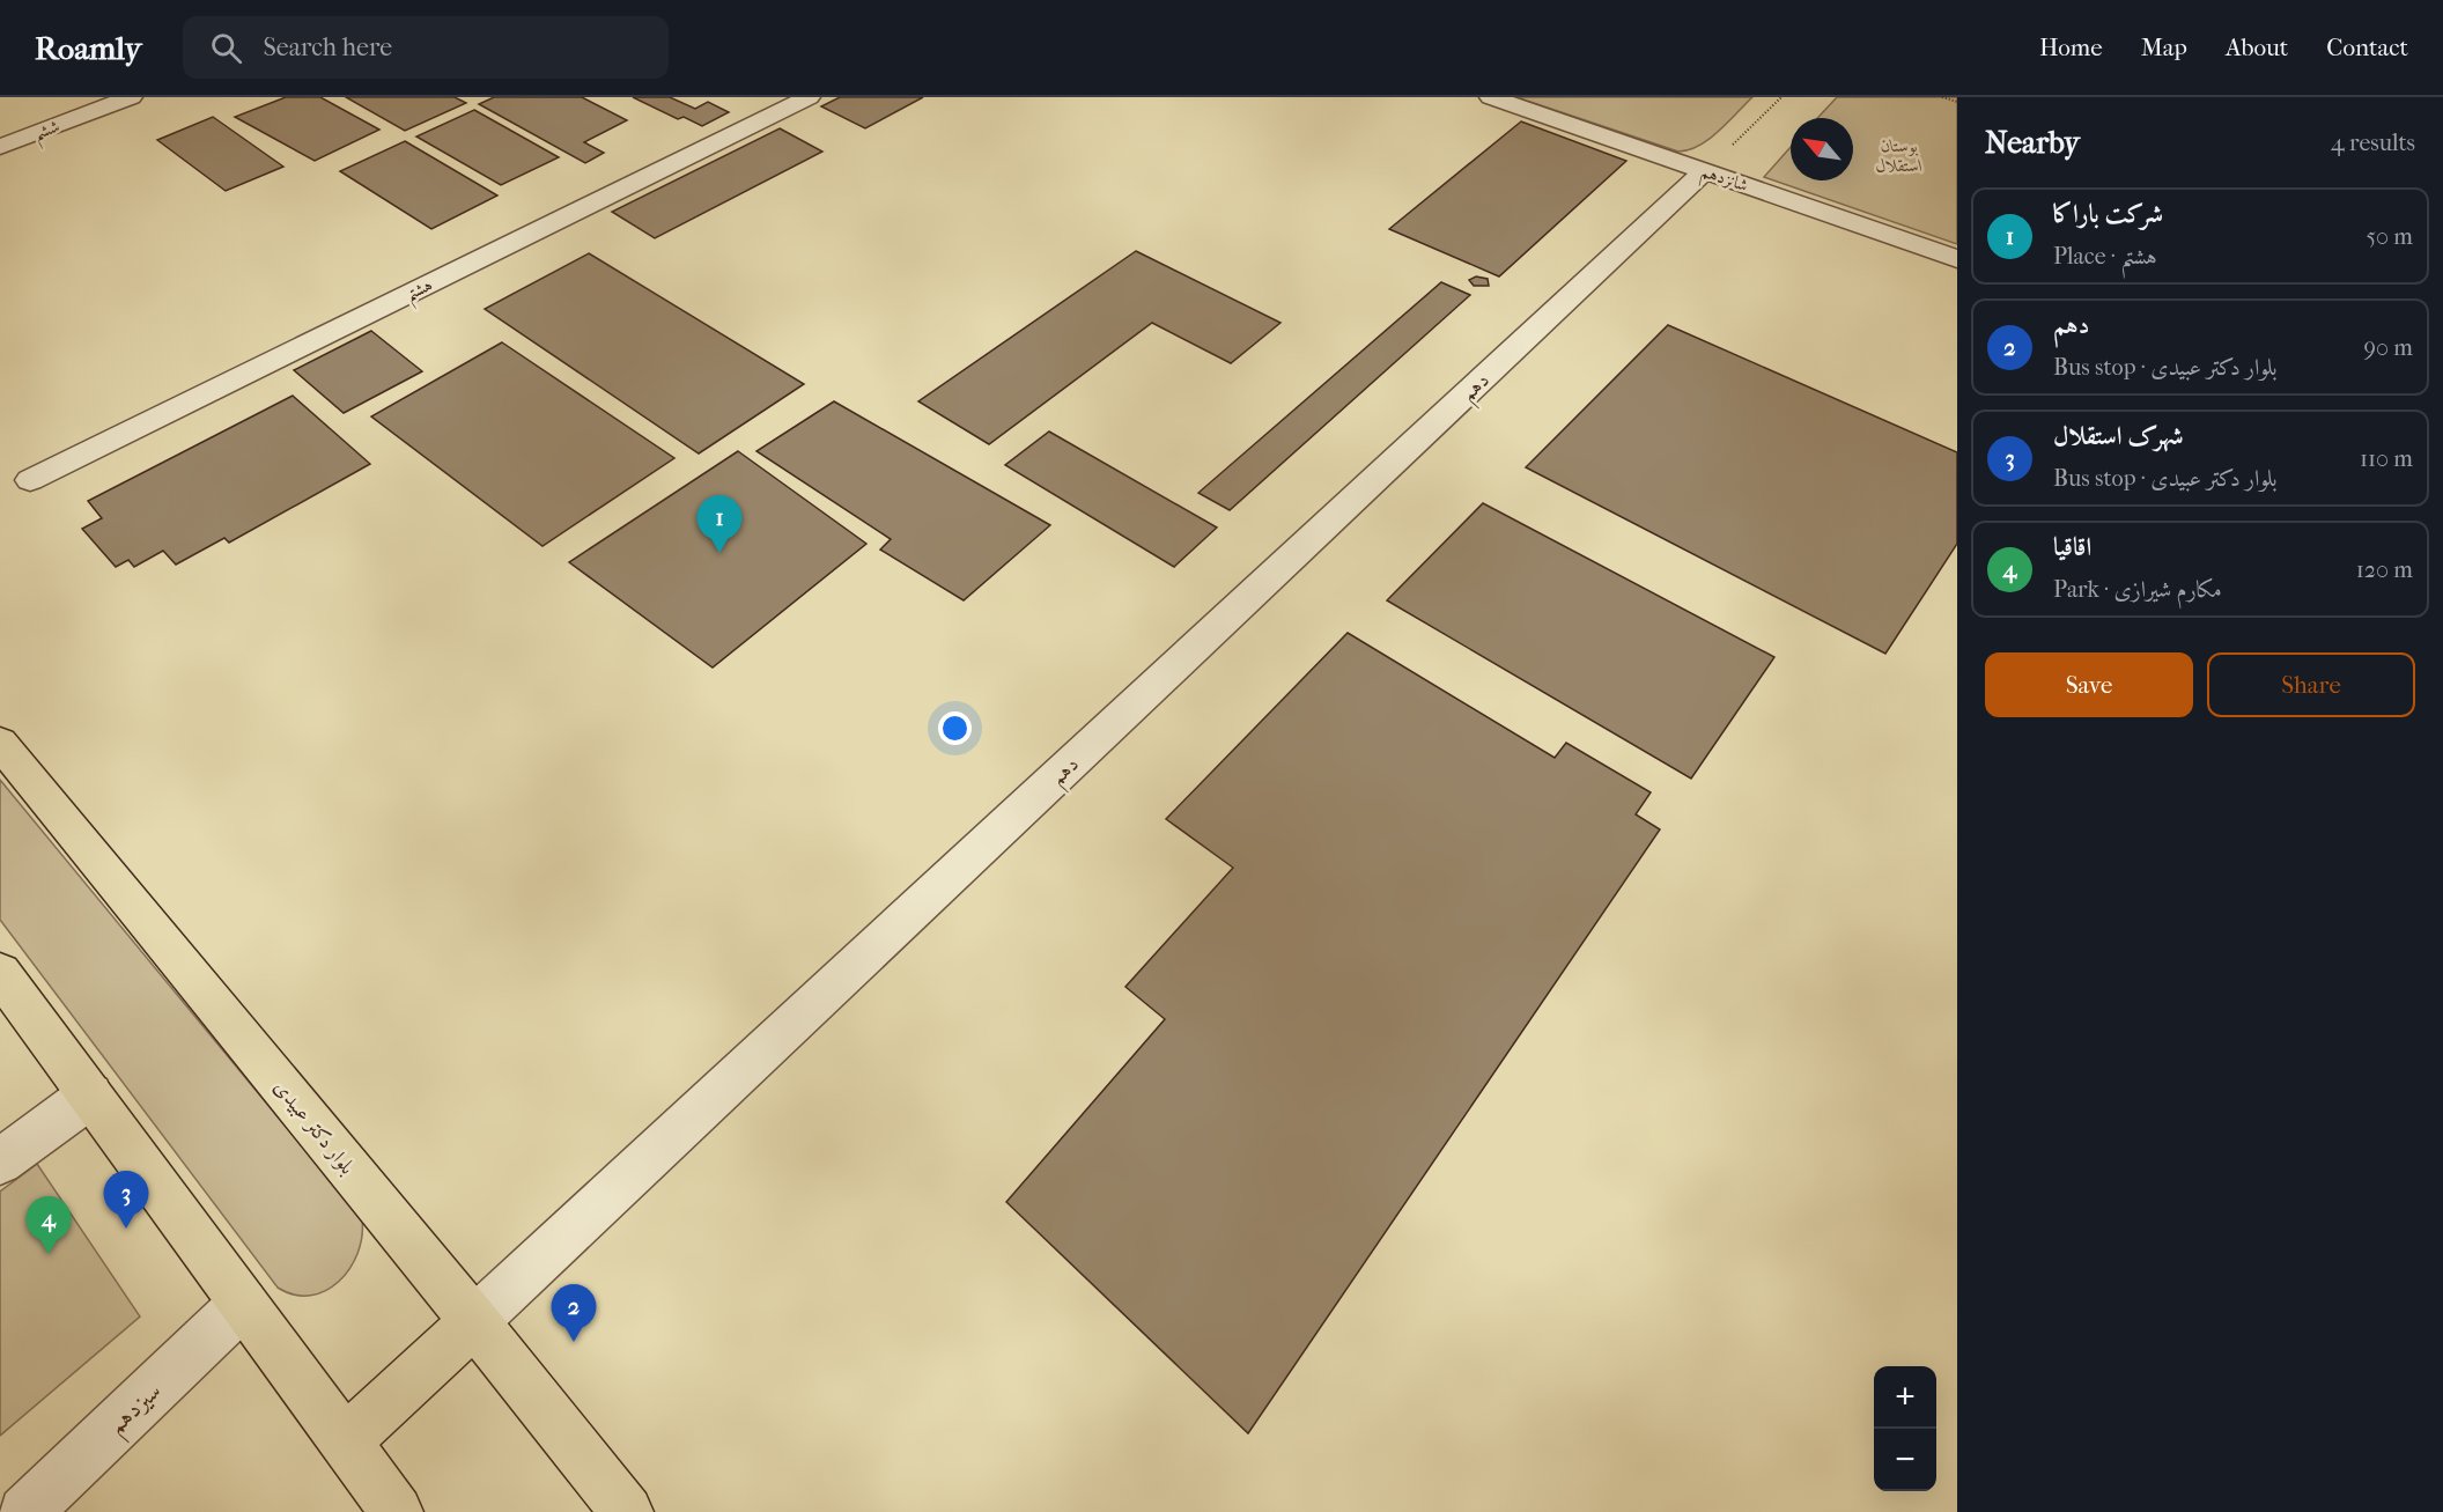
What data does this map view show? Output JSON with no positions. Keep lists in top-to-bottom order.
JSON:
{
  "streets": {
    "main road": ["دهم", "بلوار دکتر عبیدی"],
    "street": [
      "ششم",
      "شانزدهم",
      "هشتم",
      "سیزدهم"
    ]
  },
  "crossings": [
    ["شانزدهم", "دهم"],
    ["دهم", "بلوار دکتر عبیدی"]
  ],
  "parks": ["بوستان استقلال"],
  "north": "top left",
  "page": {
    "header": "Roamly",
    "search": "Search here",
    "nav": [
      "Home",
      "Map",
      "About",
      "Contact"
    ],
    "heading": ["Nearby", "4 results"],
    "list": [
      {
        "mark": "1",
        "name": "شرکت باراکا",
        "note": "Place · هشتم",
        "value": "50 m"
      },
      {
        "mark": "2",
        "name": "دهم",
        "note": "Bus stop · بلوار دکتر عبیدی",
        "value": "90 m"
      },
      {
        "mark": "3",
        "name": "شهرک استقلال",
        "note": "Bus stop · بلوار دکتر عبیدی",
        "value": "110 m"
      },
      {
        "mark": "4",
        "name": "اقاقیا",
        "note": "Park · مکارم شیرازی",
        "value": "120 m"
      }
    ],
    "pins": [
      "1",
      "3",
      "4",
      "2"
    ],
    "buttons": ["Save", "Share"],
    "map_buttons": ["+", "−"]
  }
}
